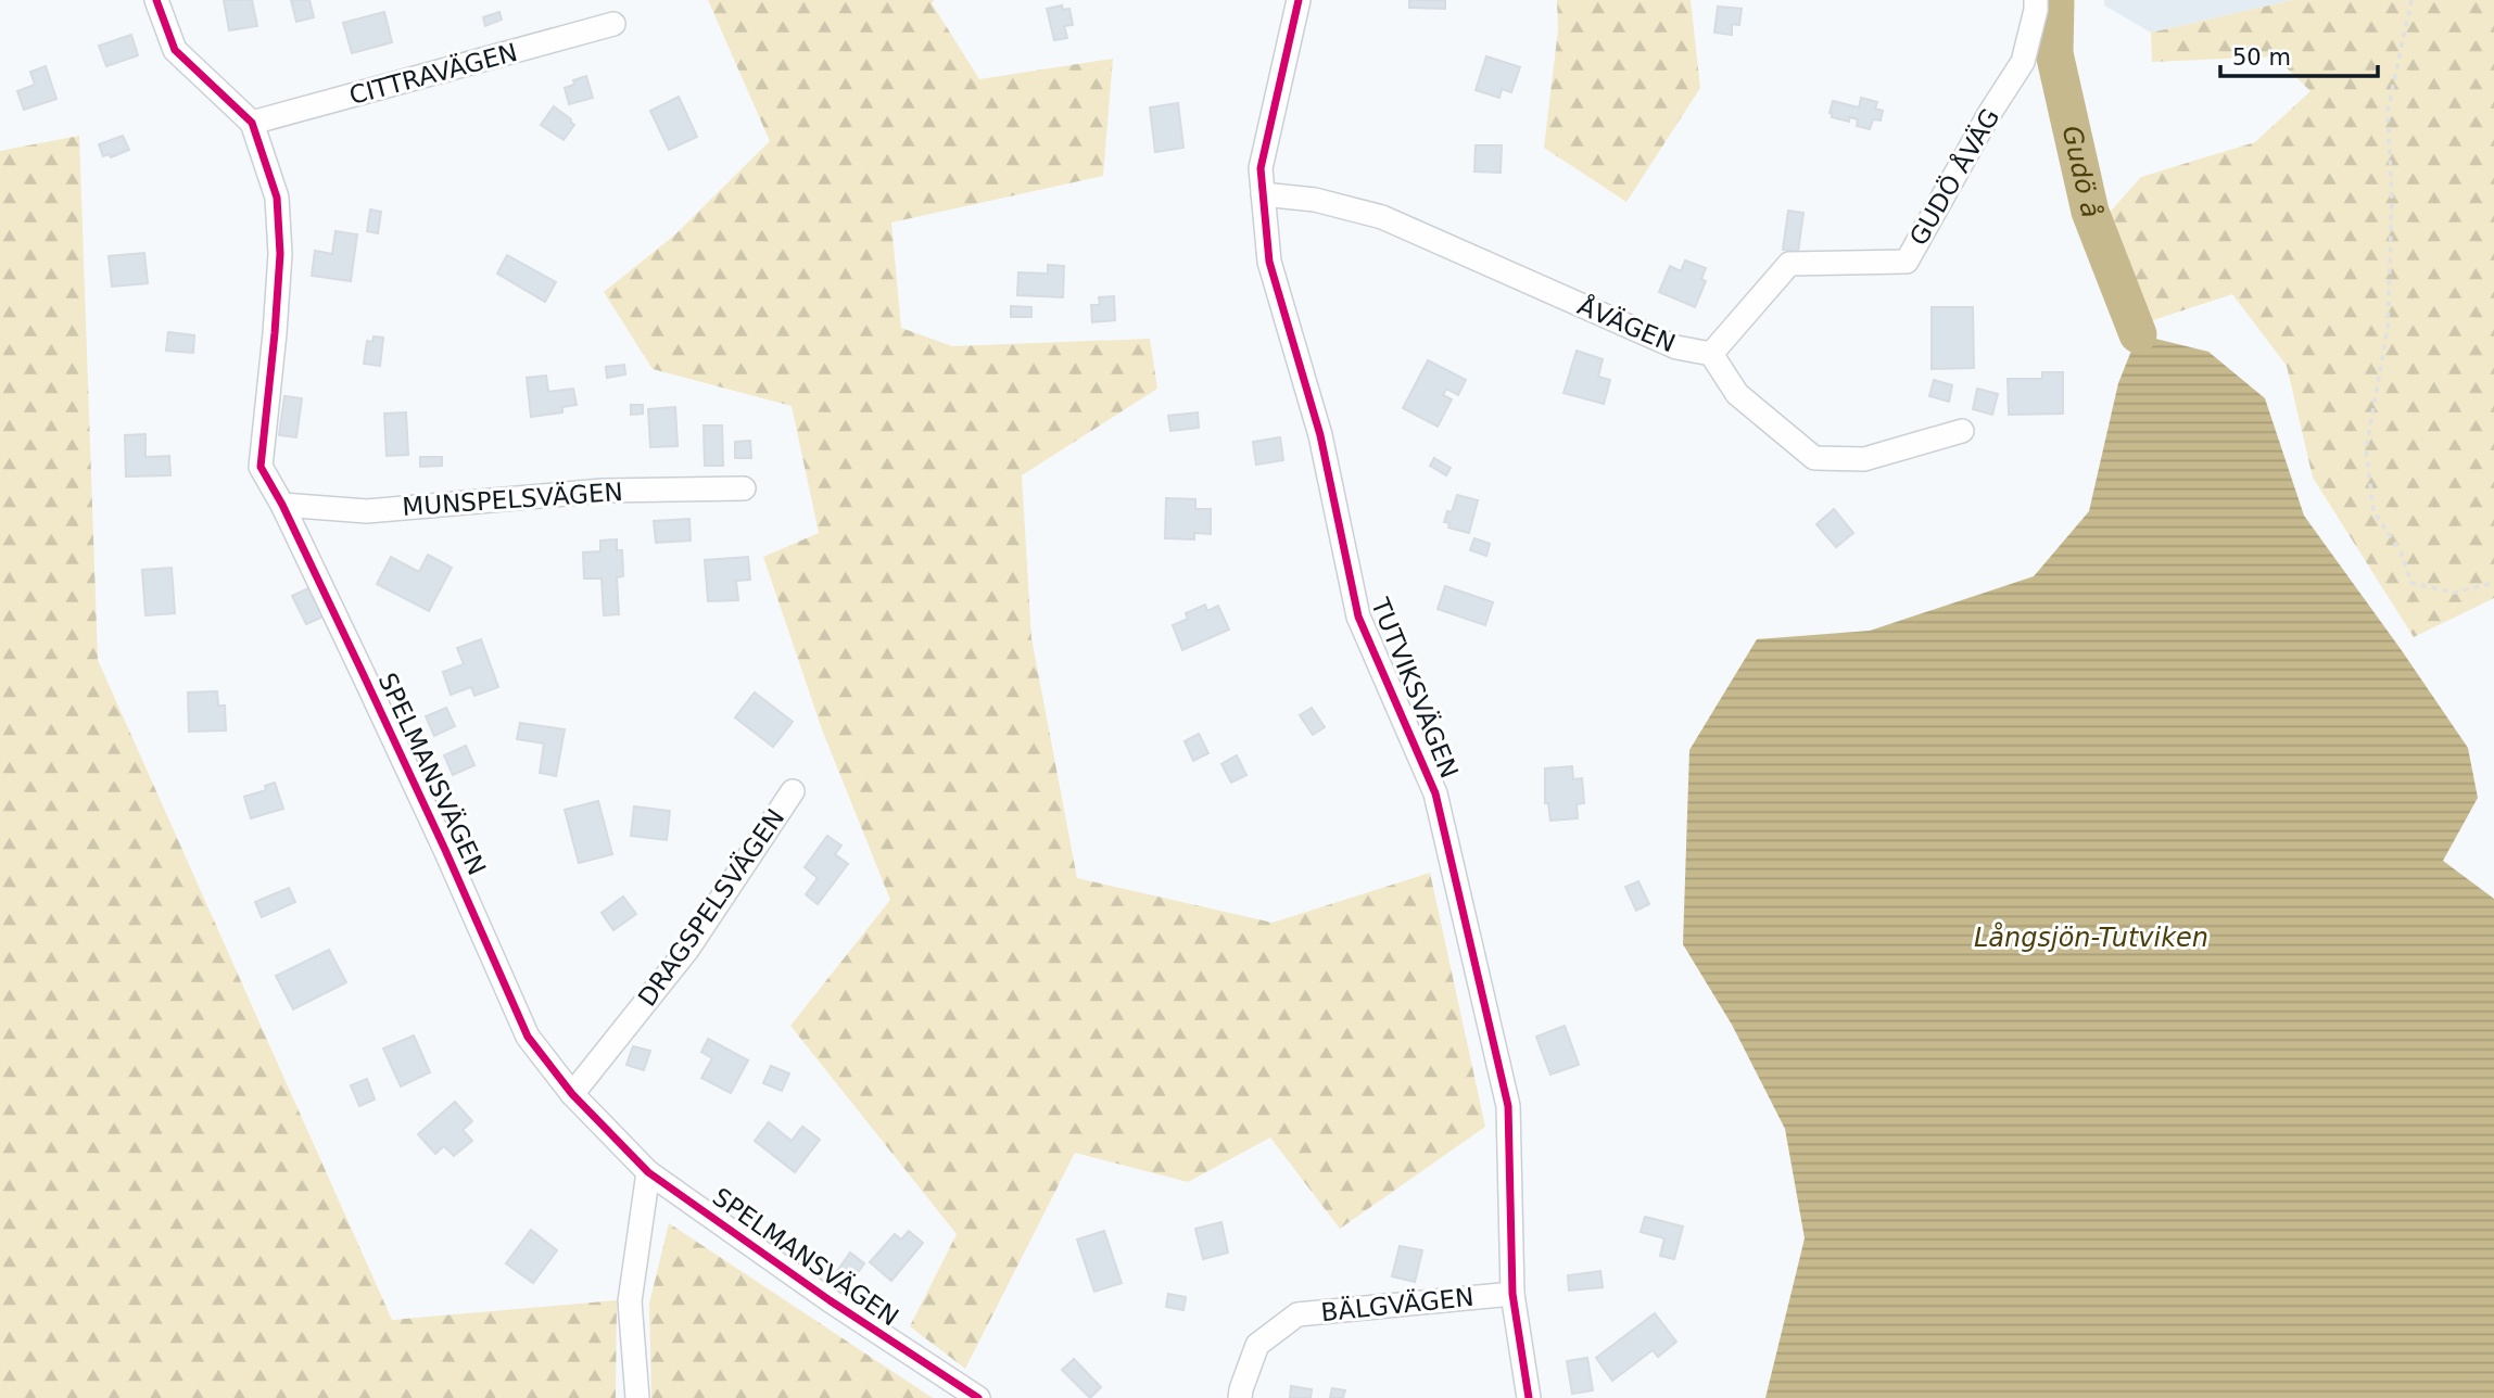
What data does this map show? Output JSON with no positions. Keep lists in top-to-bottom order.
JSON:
{
  "streets": {
    "street": [
      "CITTRAVÄGEN",
      "GUDÖ ÅVÄG",
      "ÅVÄGEN",
      "MUNSPELSVÄGEN",
      "TUTVIKSVÄGEN",
      "SPELMANSVÄGEN",
      "DRAGSPELSVÄGEN",
      "BÄLGVÄGEN"
    ]
  },
  "crossings": [
    ["CITTRAVÄGEN", "SPELMANSVÄGEN"],
    ["GUDÖ ÅVÄG", "ÅVÄGEN"],
    ["ÅVÄGEN", "TUTVIKSVÄGEN"],
    ["MUNSPELSVÄGEN", "SPELMANSVÄGEN"],
    ["TUTVIKSVÄGEN", "BÄLGVÄGEN"],
    ["SPELMANSVÄGEN", "DRAGSPELSVÄGEN"]
  ],
  "water": ["Gudö å", "Långsjön-Tutviken"],
  "scale_bar": "50 m"
}
